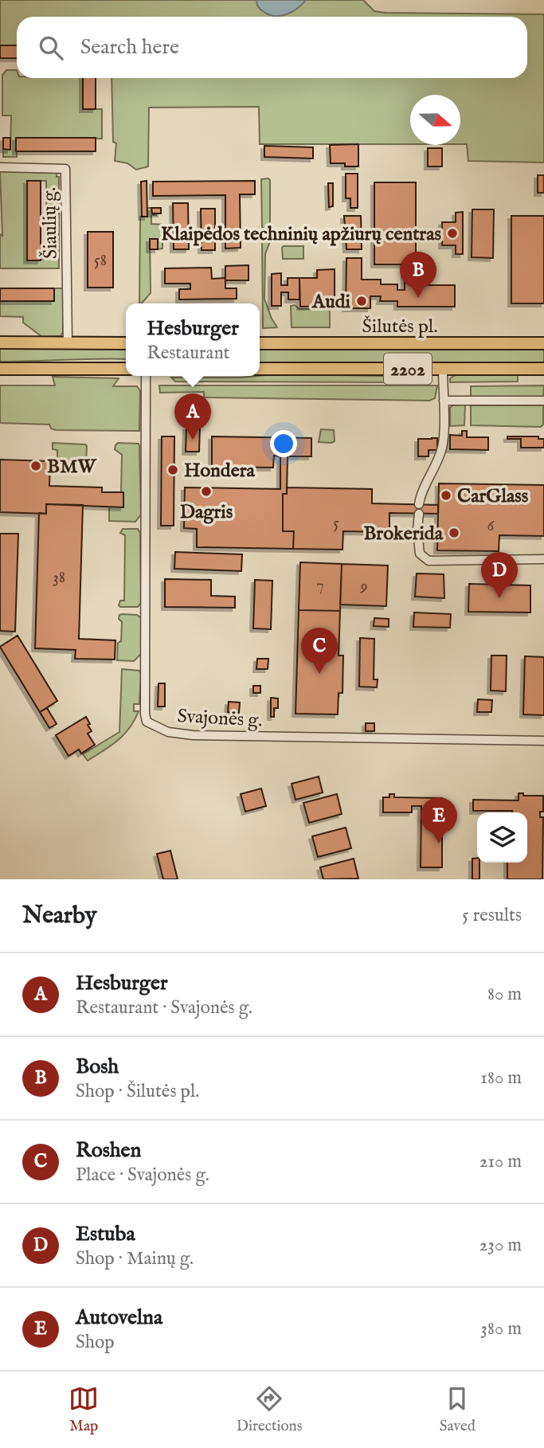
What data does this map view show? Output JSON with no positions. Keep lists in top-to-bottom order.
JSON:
{
  "streets": {
    "main road": ["Šilutės pl.", "2202"],
    "street": ["Šiaulių g.", "Svajonės g."]
  },
  "places": [
    "Klaipėdos techninių apžiurų centras",
    "Audi",
    "BMW",
    "Hondera",
    "Dagris",
    "CarGlass",
    "Brokerida"
  ],
  "house_numbers": [
    "58",
    "5",
    "6",
    "38",
    "7",
    "9"
  ],
  "north": "right",
  "page": {
    "search": "Search here",
    "pins": [
      "B",
      "A",
      "D",
      "C",
      "E"
    ],
    "popup": ["Hesburger", "Restaurant"],
    "heading": ["Nearby", "5 results"],
    "list": [
      {
        "mark": "A",
        "name": "Hesburger",
        "note": "Restaurant · Svajonės g.",
        "value": "80 m"
      },
      {
        "mark": "B",
        "name": "Bosh",
        "note": "Shop · Šilutės pl.",
        "value": "180 m"
      },
      {
        "mark": "C",
        "name": "Roshen",
        "note": "Place · Svajonės g.",
        "value": "210 m"
      },
      {
        "mark": "D",
        "name": "Estuba",
        "note": "Shop · Mainų g.",
        "value": "230 m"
      },
      {
        "mark": "E",
        "name": "Autovelna",
        "note": "Shop",
        "value": "380 m"
      }
    ],
    "nav": ["Map", "Directions", "Saved"]
  }
}
